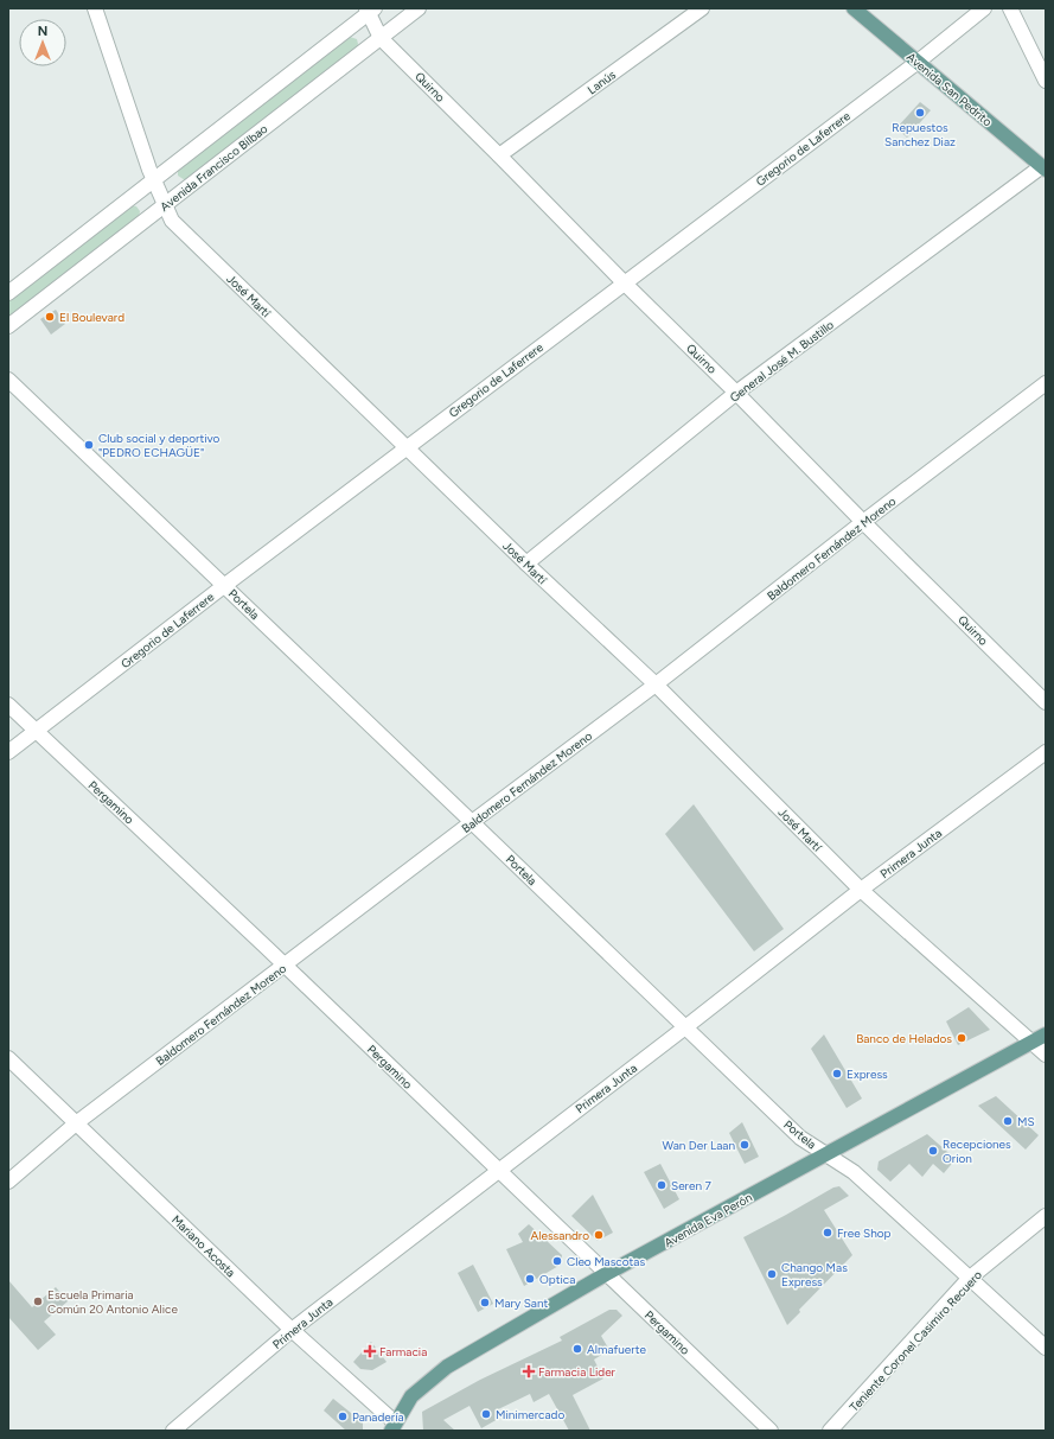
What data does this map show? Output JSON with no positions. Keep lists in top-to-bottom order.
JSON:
{
  "streets": {
    "main road": ["Avenida San Pedrito", "Avenida Eva Perón"],
    "street": [
      "Lanús",
      "Quirno",
      "Gregorio de Laferrere",
      "Avenida Francisco Bilbao",
      "José Martí",
      "General José M. Bustillo",
      "Baldomero Fernández Moreno",
      "Portela",
      "Pergamino",
      "Primera Junta",
      "Mariano Acosta",
      "Teniente Coronel Casimiro Recuero"
    ]
  },
  "crossings": [
    ["Lanús", "Quirno"],
    ["Quirno", "Gregorio de Laferrere"],
    ["Quirno", "Avenida Francisco Bilbao"],
    ["Quirno", "General José M. Bustillo"],
    ["Quirno", "Baldomero Fernández Moreno"],
    ["Avenida San Pedrito", "Gregorio de Laferrere"],
    ["Avenida San Pedrito", "General José M. Bustillo"],
    ["Gregorio de Laferrere", "José Martí"],
    ["Gregorio de Laferrere", "Portela"],
    ["Gregorio de Laferrere", "Pergamino"],
    ["Avenida Francisco Bilbao", "José Martí"],
    ["José Martí", "General José M. Bustillo"],
    ["José Martí", "Baldomero Fernández Moreno"],
    ["José Martí", "Primera Junta"],
    ["José Martí", "Avenida Eva Perón"],
    ["Baldomero Fernández Moreno", "Portela"],
    ["Baldomero Fernández Moreno", "Pergamino"],
    ["Baldomero Fernández Moreno", "Mariano Acosta"],
    ["Portela", "Primera Junta"],
    ["Portela", "Avenida Eva Perón"],
    ["Portela", "Teniente Coronel Casimiro Recuero"],
    ["Pergamino", "Primera Junta"],
    ["Pergamino", "Avenida Eva Perón"],
    ["Primera Junta", "Mariano Acosta"],
    ["Avenida Eva Perón", "Mariano Acosta"]
  ],
  "places": {
    "other": [
      "Repuestos Sanchez Diaz",
      "El Boulevard",
      "Club social y deportivo \"PEDRO ECHAGÜE\"",
      "Banco de Helados",
      "Express",
      "MS",
      "Wan Der Laan",
      "Recepciones Orion",
      "Seren 7",
      "Free Shop",
      "Alessandro",
      "Cleo Mascotas",
      "Chango Mas Express",
      "Optica",
      "Escuela Primaria Común 20 Antonio Alice",
      "Mary Sant",
      "Almafuerte",
      "Minimercado",
      "Panadería"
    ],
    "health": ["Farmacia", "Farmacia Lider"]
  },
  "north": "top"
}
